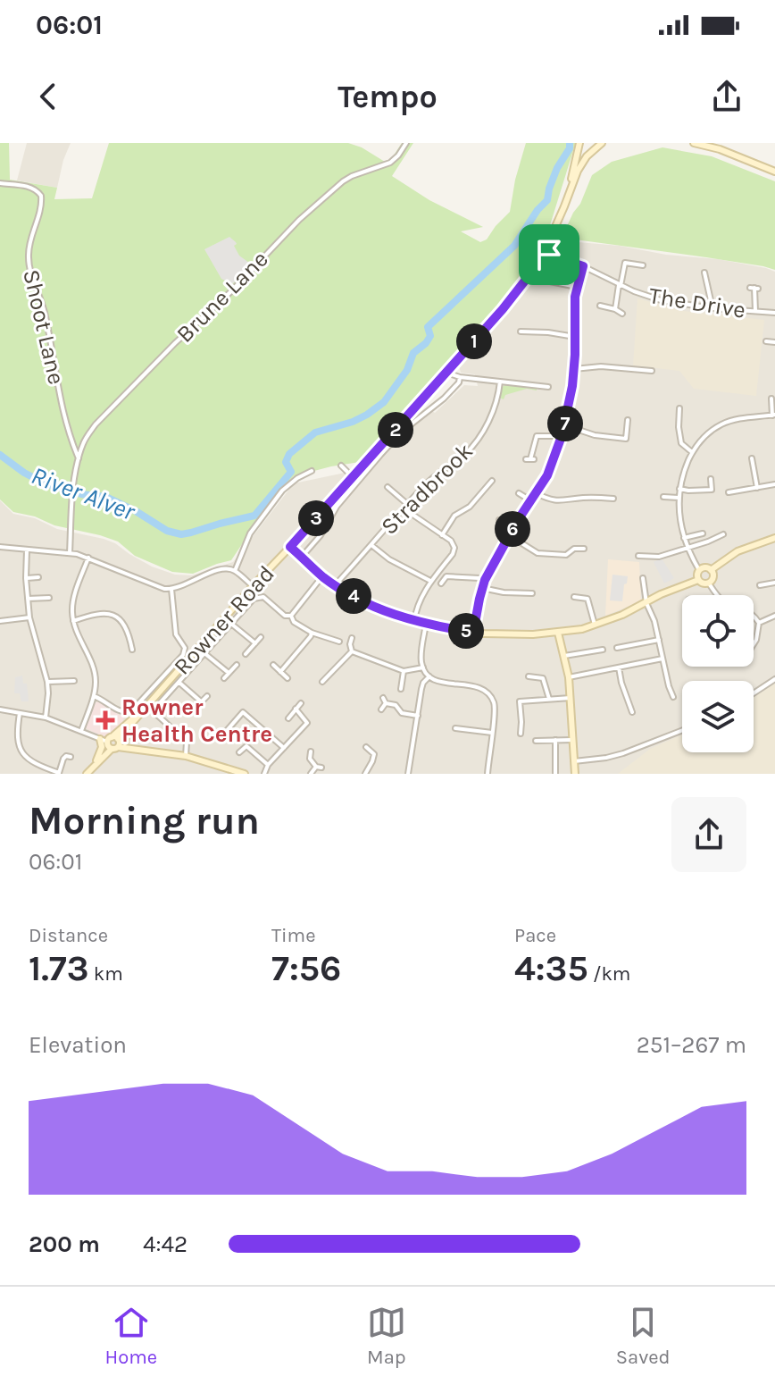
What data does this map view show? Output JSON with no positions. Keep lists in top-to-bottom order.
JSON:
{
  "streets": {
    "main road": ["Rowner Road"],
    "street": [
      "Brune Lane",
      "The Drive",
      "Shoot Lane",
      "Stradbrook"
    ]
  },
  "crossings": [
    ["Brune Lane", "Shoot Lane"],
    ["The Drive", "Rowner Road"]
  ],
  "water": ["River Alver"],
  "places": {
    "health": ["Rowner Health Centre"]
  },
  "page": {
    "status": "06:01",
    "header": "Tempo",
    "pins": [
      "1",
      "7",
      "2",
      "3",
      "6",
      "4",
      "5"
    ],
    "heading": ["Morning run", "06:01"],
    "stats": [
      ["Distance", "1.73 km"],
      ["Time", "7:56"],
      ["Pace", "4:35 /km"]
    ],
    "chart": ["Elevation", "251–267 m"],
    "list": [
      {
        "name": "200 m",
        "note": "4:42"
      }
    ],
    "tabs": ["Home", "Map", "Saved"]
  }
}
